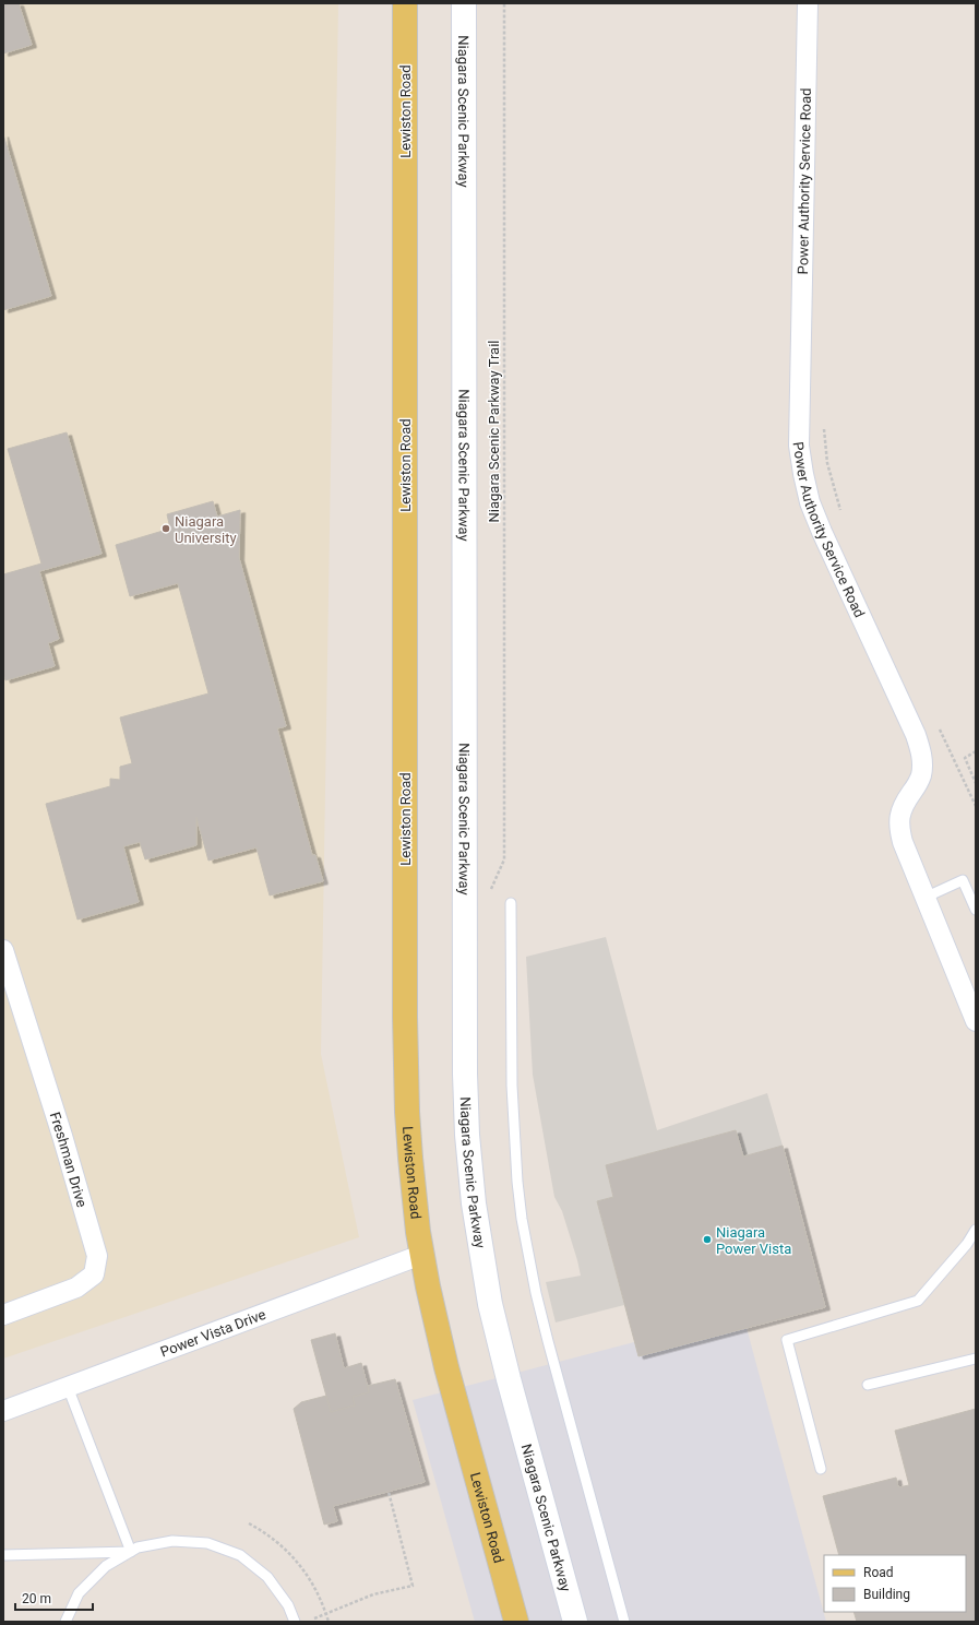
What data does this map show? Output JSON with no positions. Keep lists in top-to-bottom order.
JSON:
{
  "streets": {
    "main road": ["Lewiston Road", "Niagara Scenic Parkway"],
    "street": ["Power Authority Service Road", "Freshman Drive", "Power Vista Drive"],
    "path": ["Niagara Scenic Parkway Trail"]
  },
  "crossings": [
    ["Lewiston Road", "Power Vista Drive"]
  ],
  "places": ["Niagara University", "Niagara Power Vista"],
  "legend": ["Road", "Building"],
  "scale_bar": "20 m"
}
